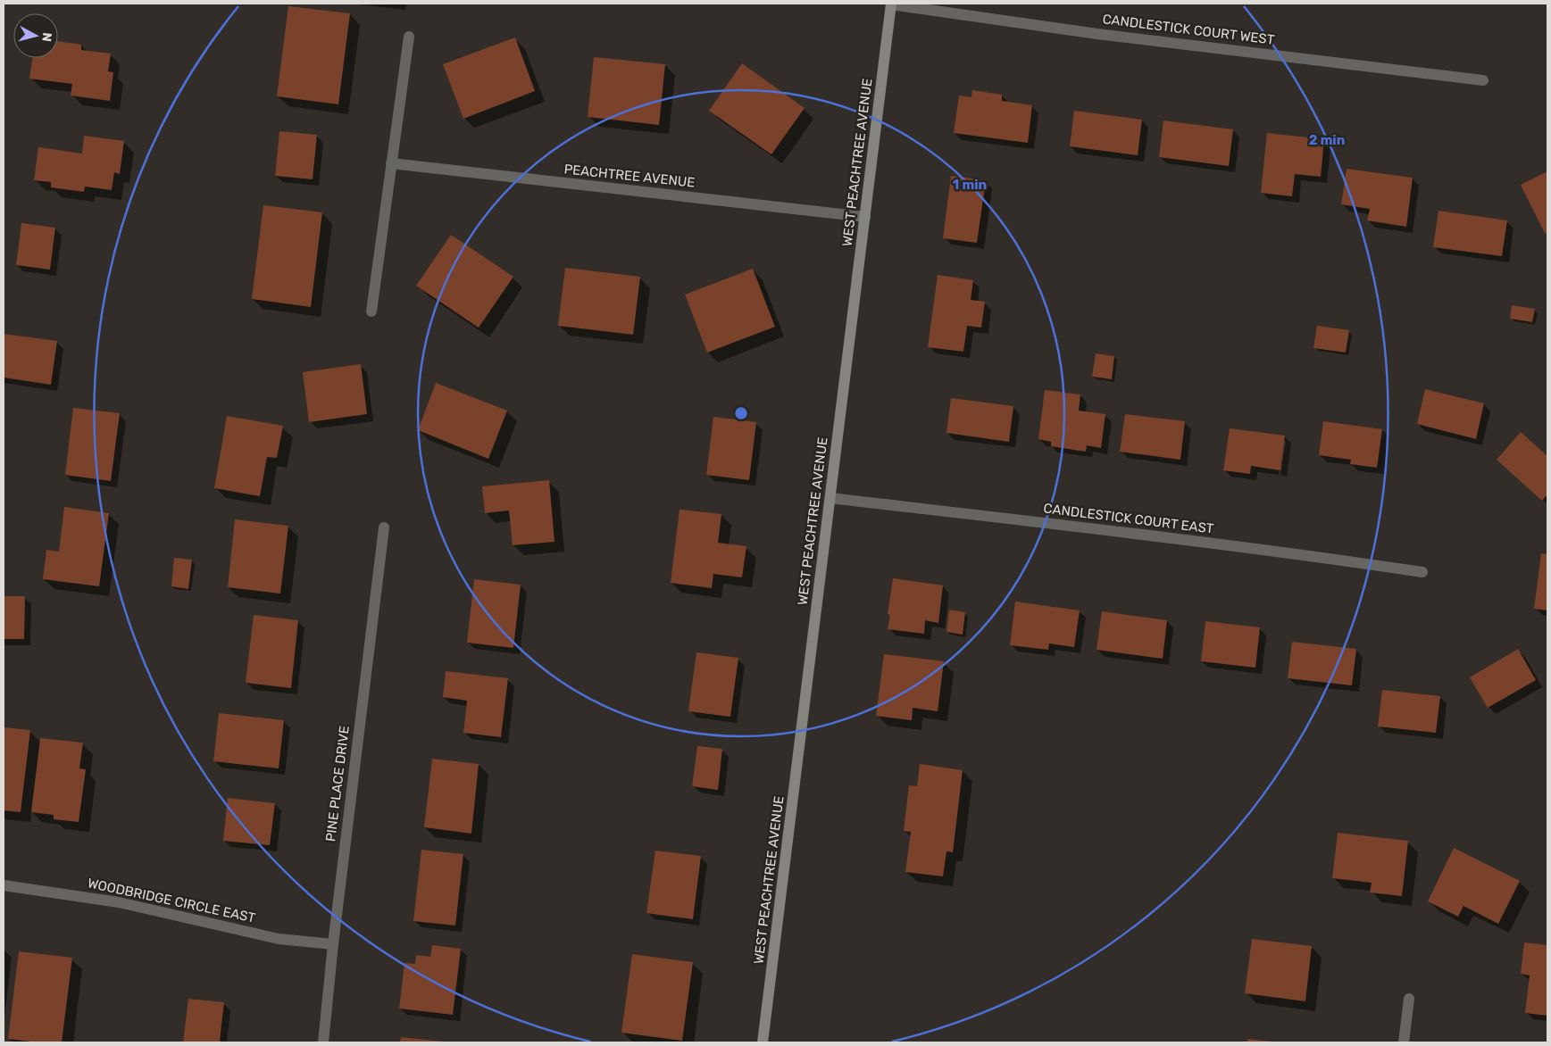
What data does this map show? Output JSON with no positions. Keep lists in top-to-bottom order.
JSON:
{
  "streets": {
    "street": [
      "CANDLESTICK COURT WEST",
      "WEST PEACHTREE AVENUE",
      "PEACHTREE AVENUE",
      "CANDLESTICK COURT EAST",
      "PINE PLACE DRIVE",
      "WOODBRIDGE CIRCLE EAST"
    ]
  },
  "crossings": [
    ["CANDLESTICK COURT WEST", "WEST PEACHTREE AVENUE"],
    ["WEST PEACHTREE AVENUE", "PEACHTREE AVENUE"],
    ["WEST PEACHTREE AVENUE", "CANDLESTICK COURT EAST"],
    ["PINE PLACE DRIVE", "WOODBRIDGE CIRCLE EAST"]
  ],
  "north": "right",
  "rings": ["2 min", "1 min"]
}
